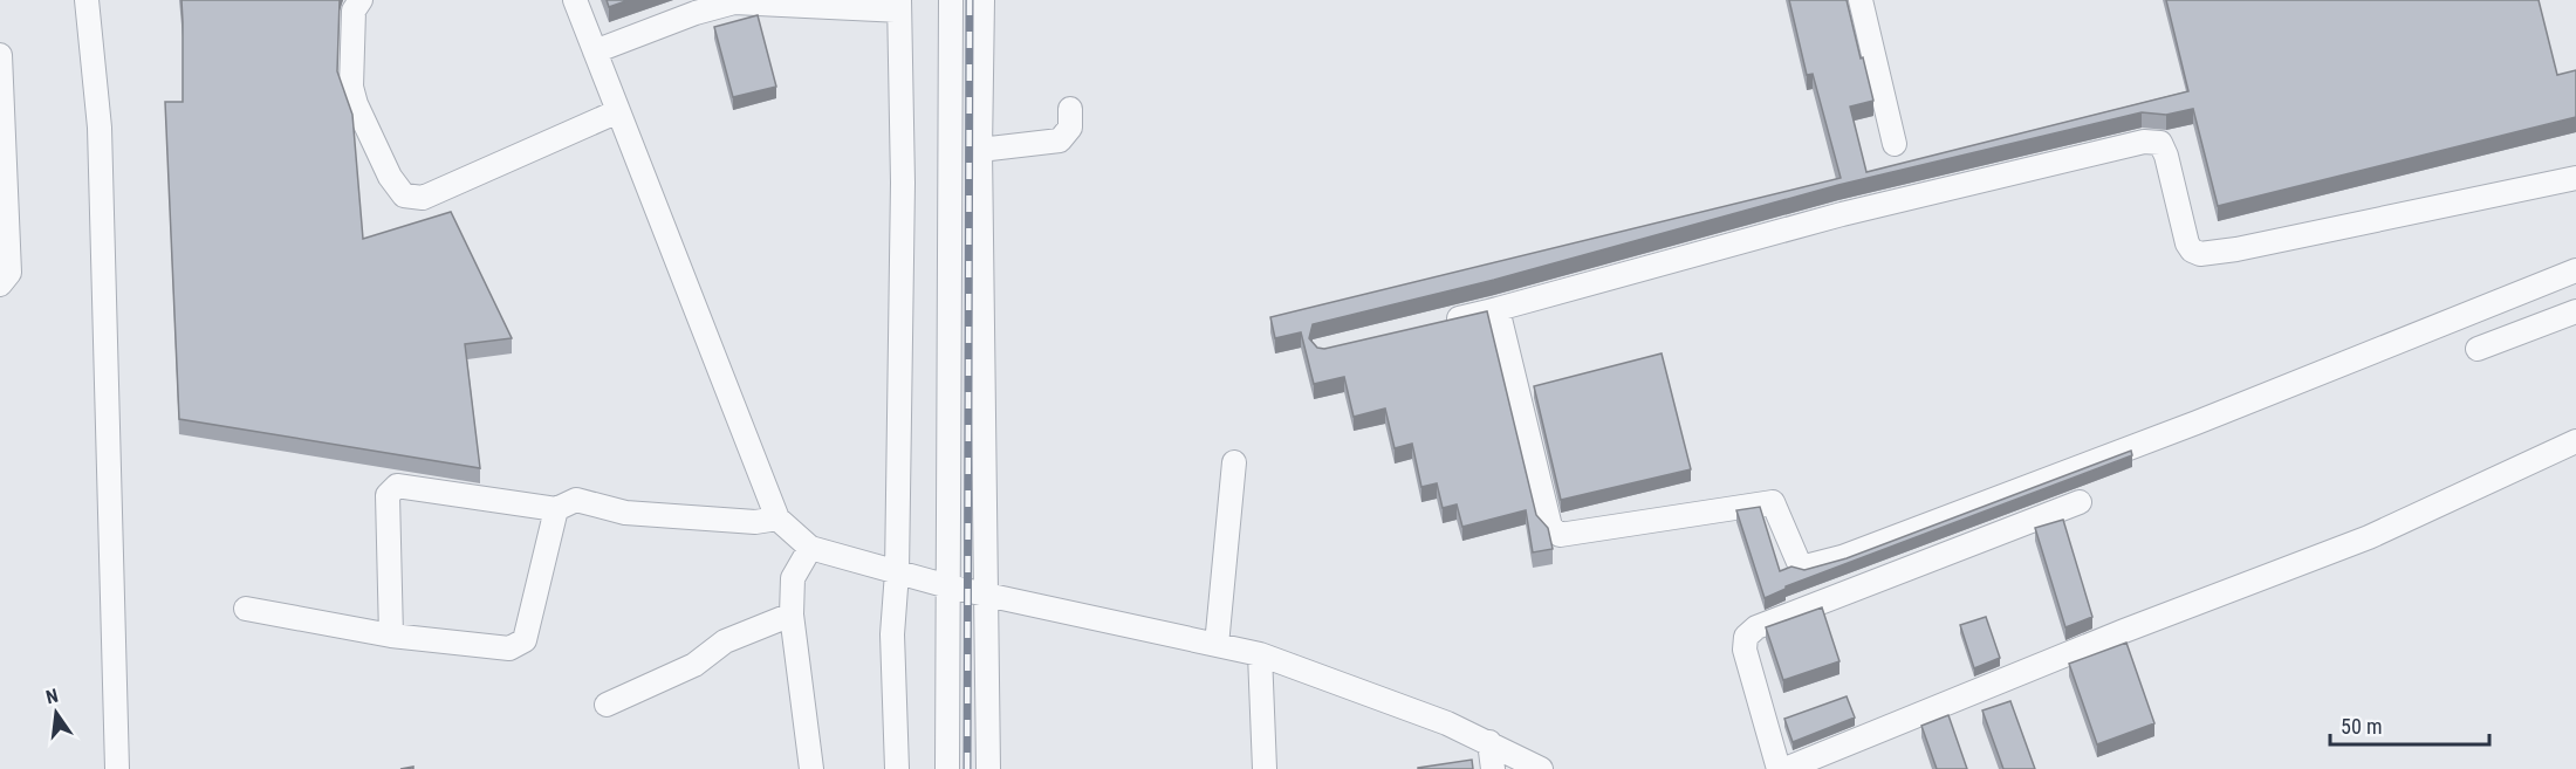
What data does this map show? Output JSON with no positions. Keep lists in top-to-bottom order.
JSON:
{
  "scale_bar": "50 m",
  "north": "top"
}
